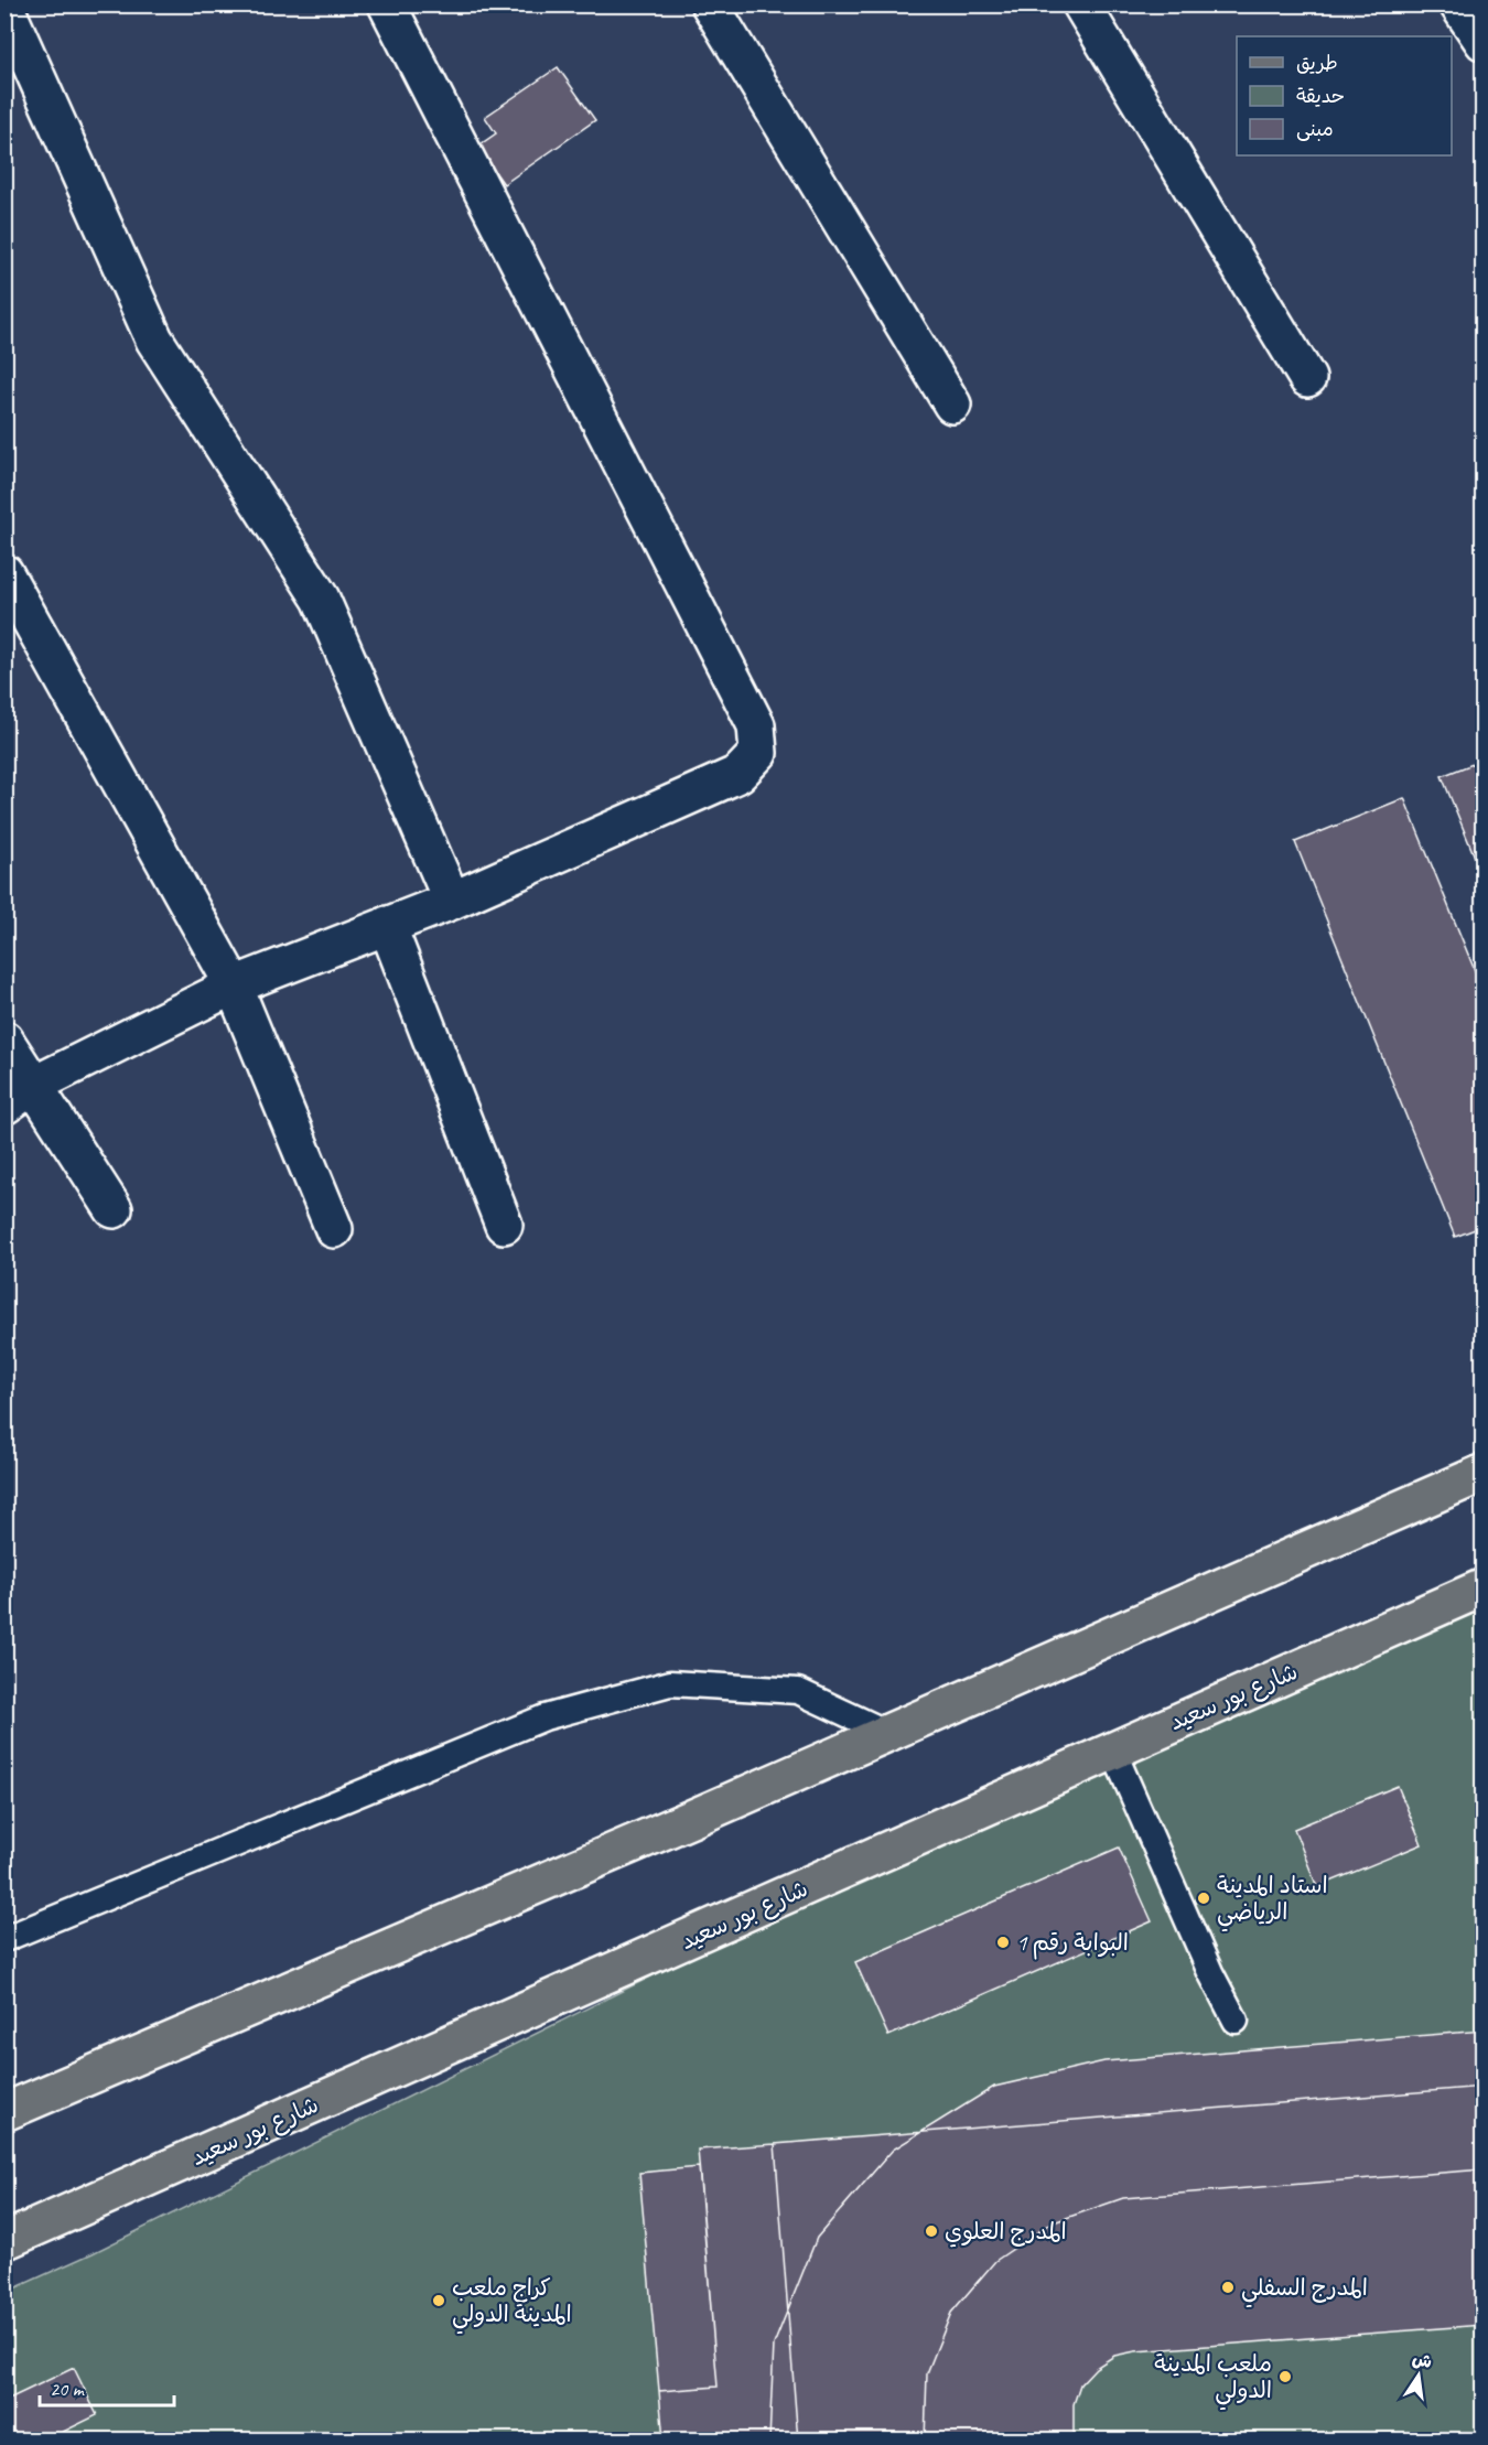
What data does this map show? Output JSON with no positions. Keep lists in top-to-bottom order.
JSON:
{
  "streets": {
    "main road": ["شارع بور سعيد"]
  },
  "places": [
    "استاد المدينة الرياضي",
    "البوابة رقم 1",
    "المدرج العلوي",
    "المدرج السفلي",
    "كراج ملعب المدينة الدولي",
    "ملعب المدينة الدولي"
  ],
  "legend": ["طريق", "حديقة", "مبنى"],
  "scale_bar": "20 m",
  "north": "top"
}
